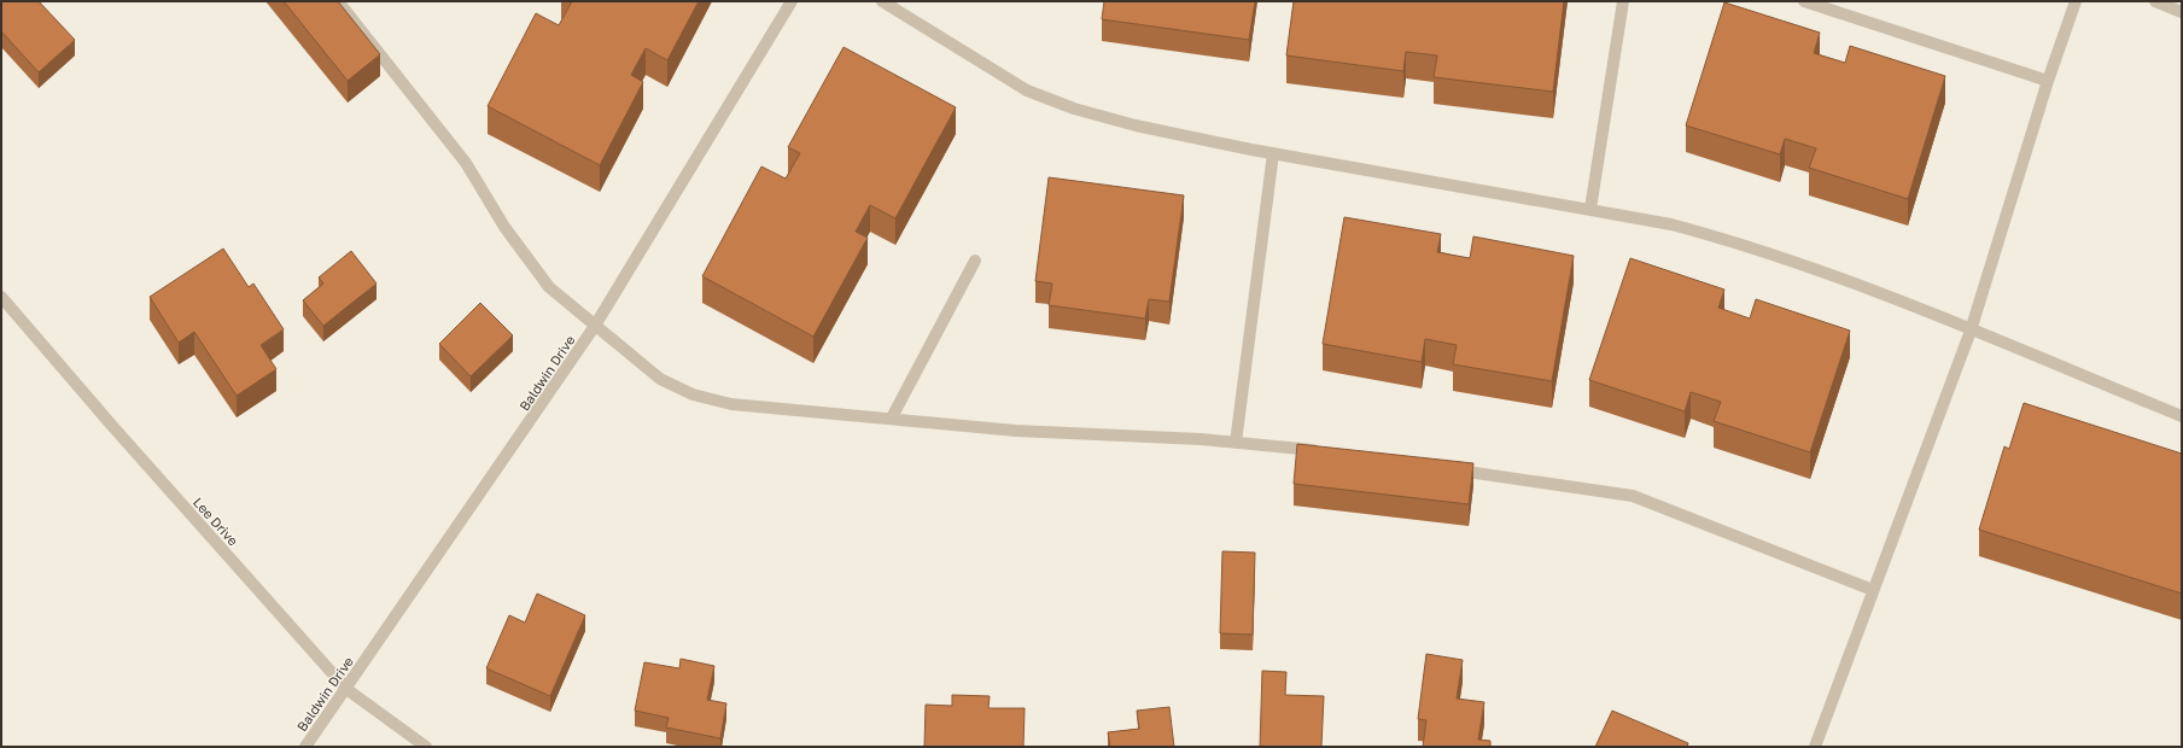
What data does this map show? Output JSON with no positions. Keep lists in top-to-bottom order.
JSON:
{
  "streets": {
    "street": ["Baldwin Drive", "Lee Drive"]
  },
  "crossings": [
    ["Baldwin Drive", "Lee Drive"]
  ]
}
